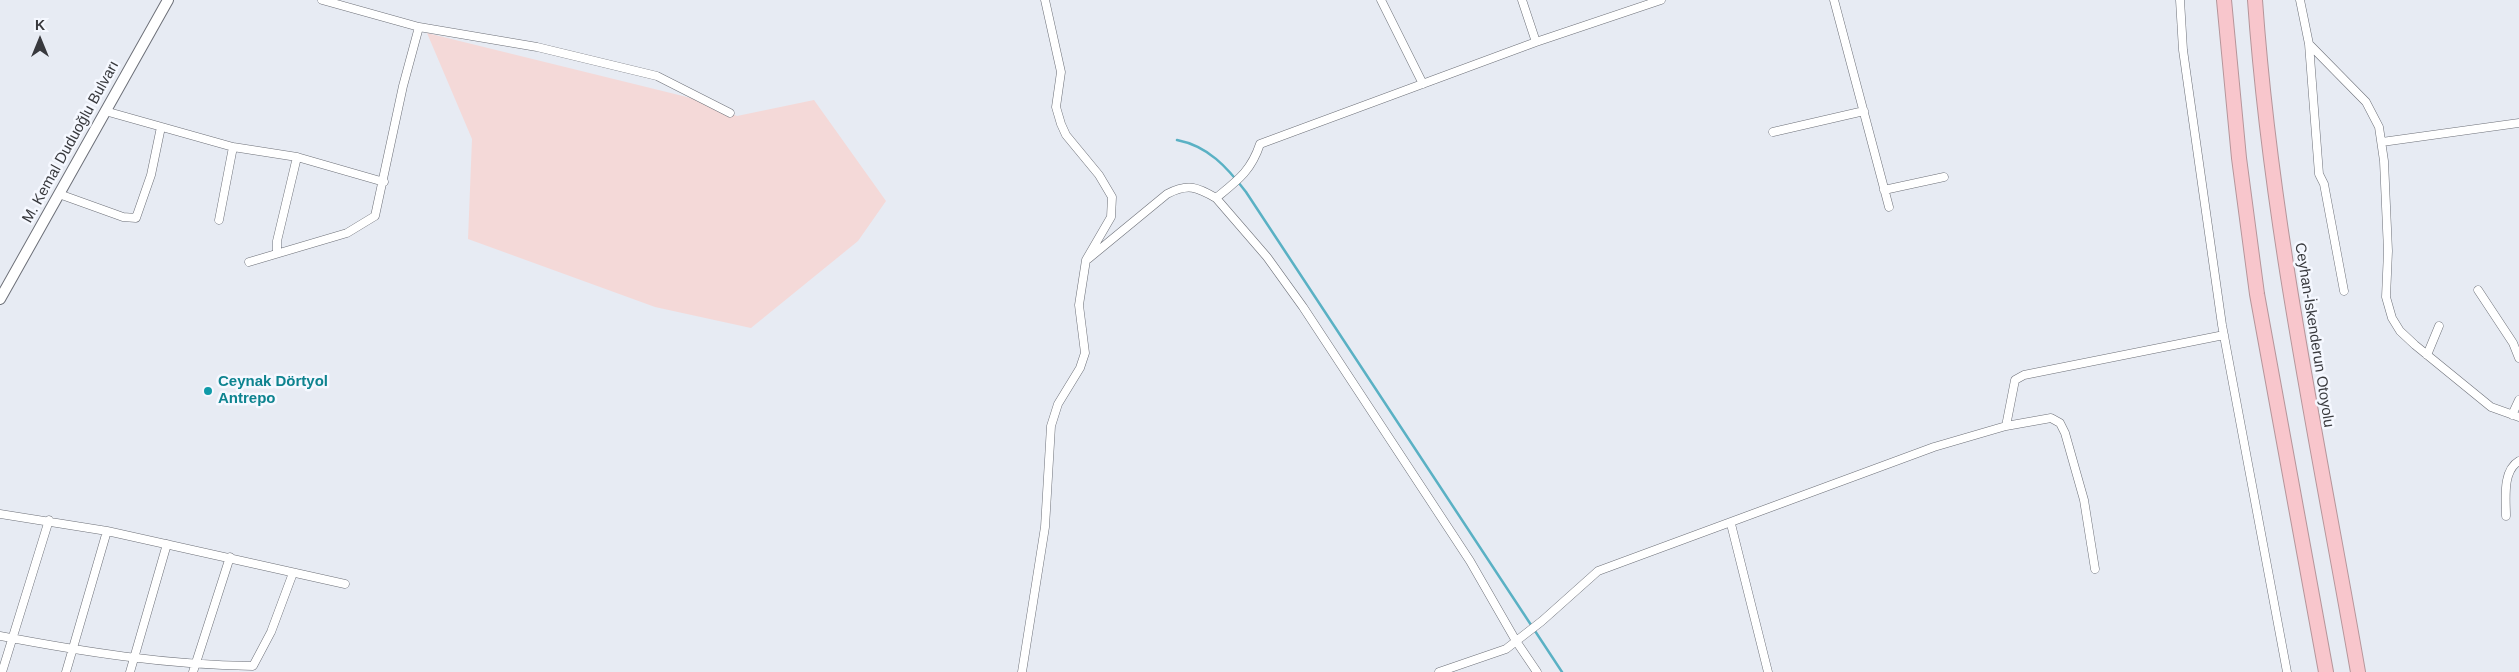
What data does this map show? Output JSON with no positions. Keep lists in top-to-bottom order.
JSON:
{
  "streets": {
    "highway": ["Ceyhan-İskenderun Otoyolu"],
    "street": ["M. Kemal Duduoğlu Bulvarı"]
  },
  "places": ["Ceynak Dörtyol Antrepo"],
  "north": "top"
}
